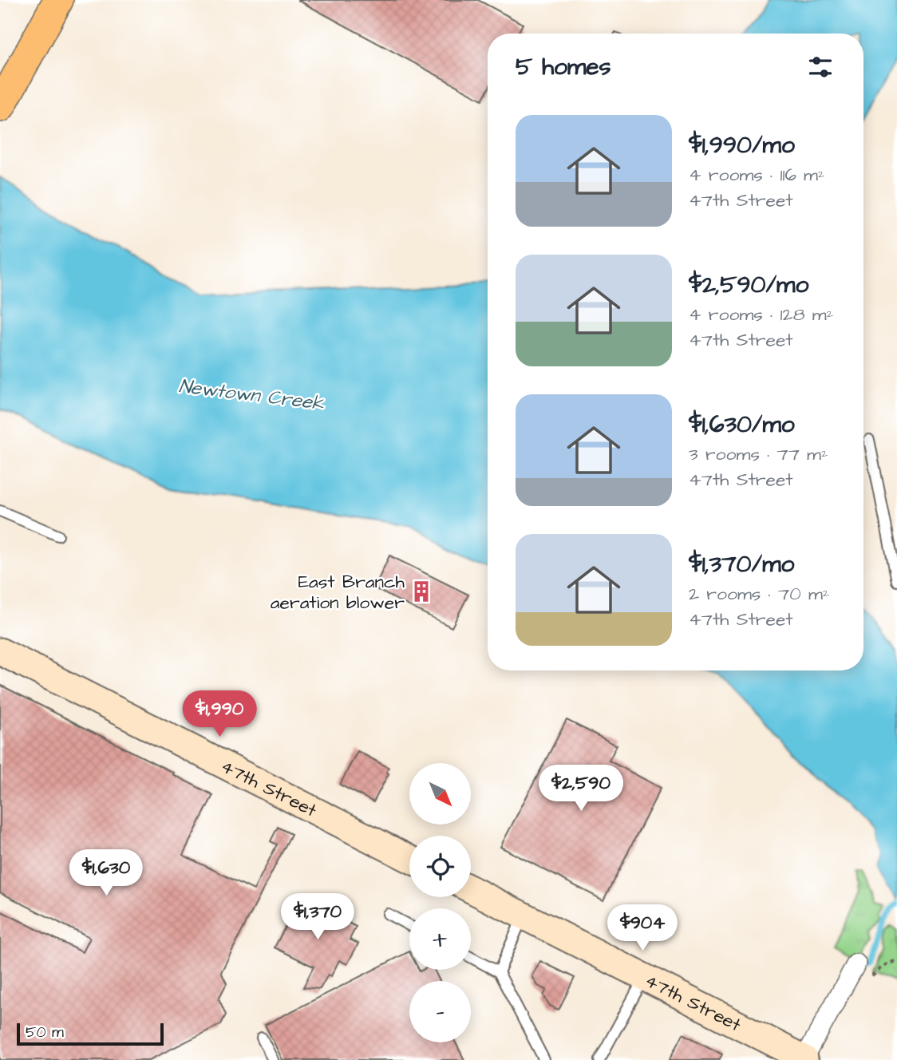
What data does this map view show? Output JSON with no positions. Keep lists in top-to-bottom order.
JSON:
{
  "streets": {
    "main road": ["47th Street"]
  },
  "water": ["Newtown Creek"],
  "places": {
    "building": ["East Branch aeration blower"]
  },
  "scale_bar": "50 m",
  "north": "bottom right",
  "page": {
    "heading": "5 homes",
    "list": [
      {
        "name": "$1,990/mo",
        "note": "4 rooms · 116 m² · 47th Street"
      },
      {
        "name": "$2,590/mo",
        "note": "4 rooms · 128 m² · 47th Street"
      },
      {
        "name": "$1,630/mo",
        "note": "3 rooms · 77 m² · 47th Street"
      },
      {
        "name": "$1,370/mo",
        "note": "2 rooms · 70 m² · 47th Street"
      }
    ],
    "price": [
      "$1,990",
      "$2,590",
      "$1,630",
      "$1,370",
      "$904"
    ],
    "map_buttons": ["+", "−"],
    "scale": "50 m"
  }
}
